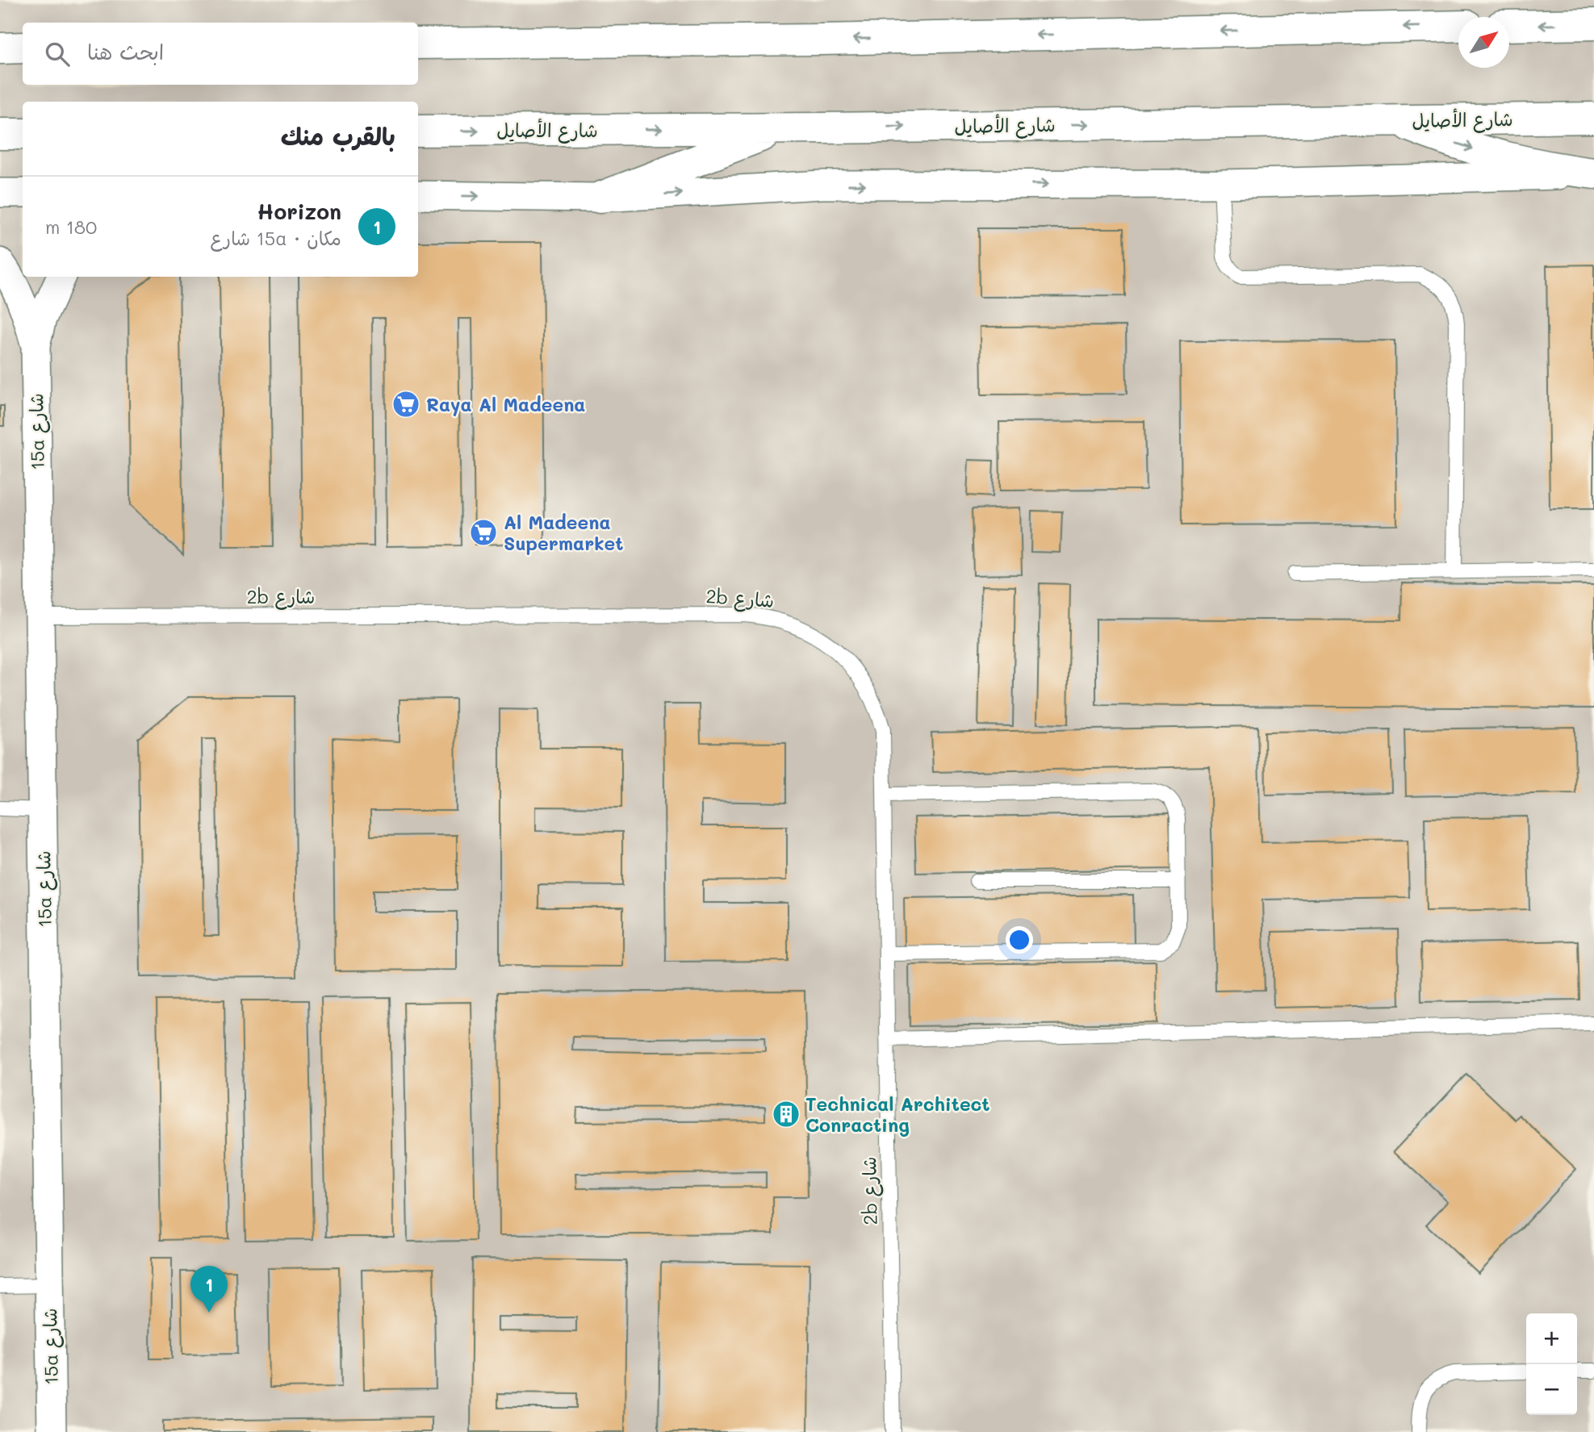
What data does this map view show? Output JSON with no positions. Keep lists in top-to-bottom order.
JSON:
{
  "streets": {
    "main road": ["شارع الأصايل"],
    "street": ["15a شارع"],
    "lane": ["2b شارع"]
  },
  "crossings": [
    ["15a شارع", "2b شارع"]
  ],
  "places": {
    "supermarket": ["Raya Al Madeena", "Al Madeena Supermarket"],
    "building": ["Technical Architect Conracting"]
  },
  "north": "top right",
  "page": {
    "search": "ابحث هنا",
    "heading": "بالقرب منك",
    "list": [
      {
        "mark": "1",
        "name": "Horizon",
        "note": "مكان · 15a شارع",
        "value": "180 m"
      }
    ],
    "pins": "1",
    "map_buttons": ["+", "−"]
  }
}
